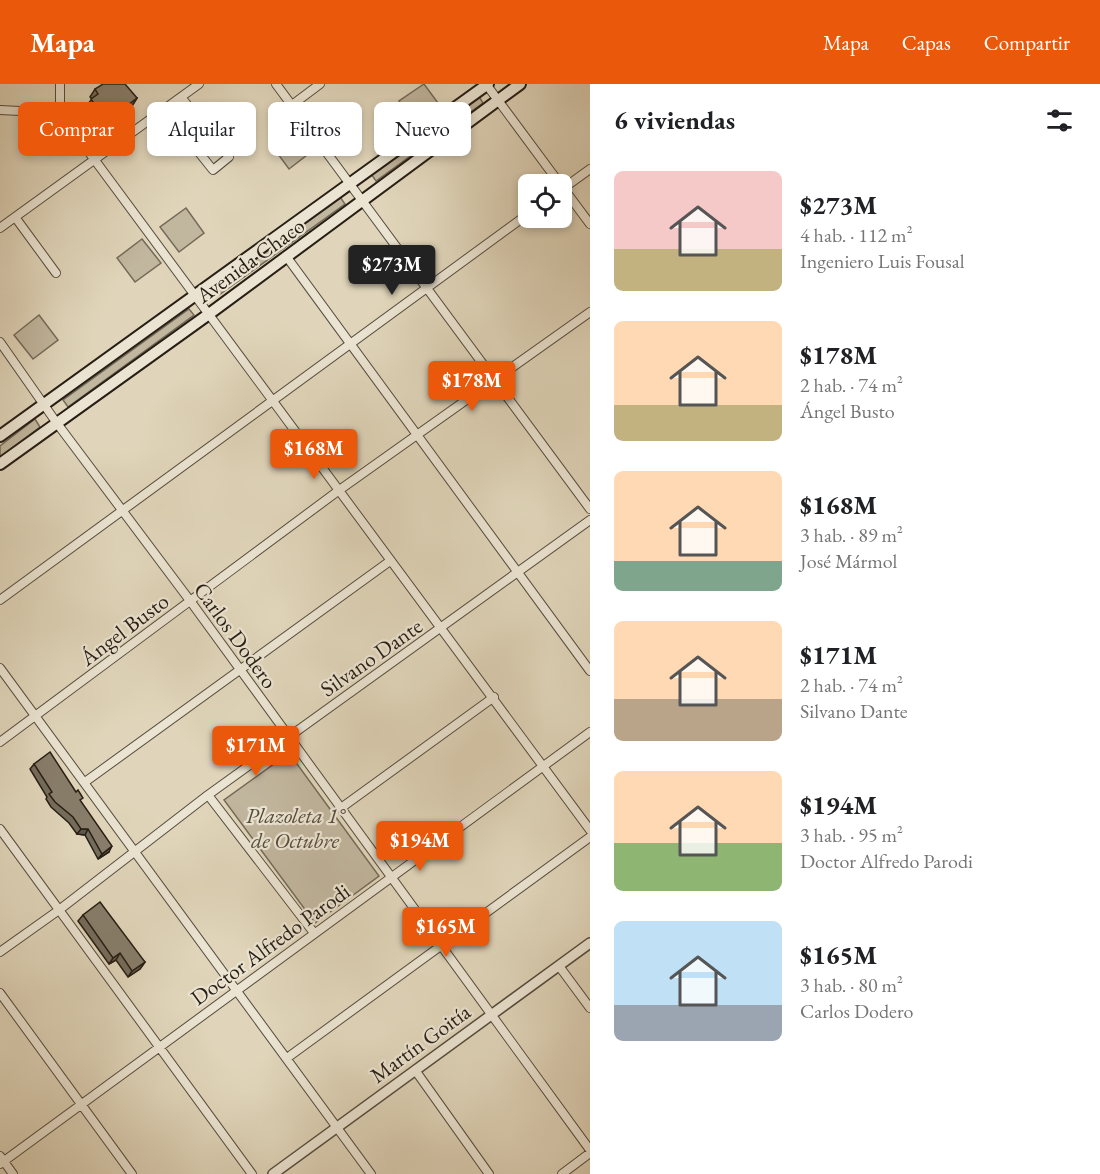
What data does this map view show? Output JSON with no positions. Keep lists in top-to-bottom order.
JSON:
{
  "streets": {
    "main road": ["Avenida Chaco"],
    "street": [
      "Ángel Busto",
      "Carlos Dodero",
      "Silvano Dante",
      "Doctor Alfredo Parodi",
      "Martín Goitía"
    ]
  },
  "crossings": [
    ["Avenida Chaco", "Carlos Dodero"],
    ["Ángel Busto", "Carlos Dodero"],
    ["Carlos Dodero", "Silvano Dante"],
    ["Carlos Dodero", "Doctor Alfredo Parodi"],
    ["Carlos Dodero", "Martín Goitía"]
  ],
  "parks": ["Plazoleta 1° de Octubre"],
  "page": {
    "header": "Mapa",
    "nav": ["Mapa", "Capas", "Compartir"],
    "heading": "6 viviendas",
    "chip": [
      "Comprar",
      "Alquilar",
      "Filtros",
      "Nuevo"
    ],
    "list": [
      {
        "name": "$273M",
        "note": "4 hab. · 112 m² · Ingeniero Luis Fousal"
      },
      {
        "name": "$178M",
        "note": "2 hab. · 74 m² · Ángel Busto"
      },
      {
        "name": "$168M",
        "note": "3 hab. · 89 m² · José Mármol"
      },
      {
        "name": "$171M",
        "note": "2 hab. · 74 m² · Silvano Dante"
      },
      {
        "name": "$194M",
        "note": "3 hab. · 95 m² · Doctor Alfredo Parodi"
      },
      {
        "name": "$165M",
        "note": "3 hab. · 80 m² · Carlos Dodero"
      }
    ],
    "price": [
      "$273M",
      "$178M",
      "$168M",
      "$171M",
      "$194M",
      "$165M"
    ]
  }
}
